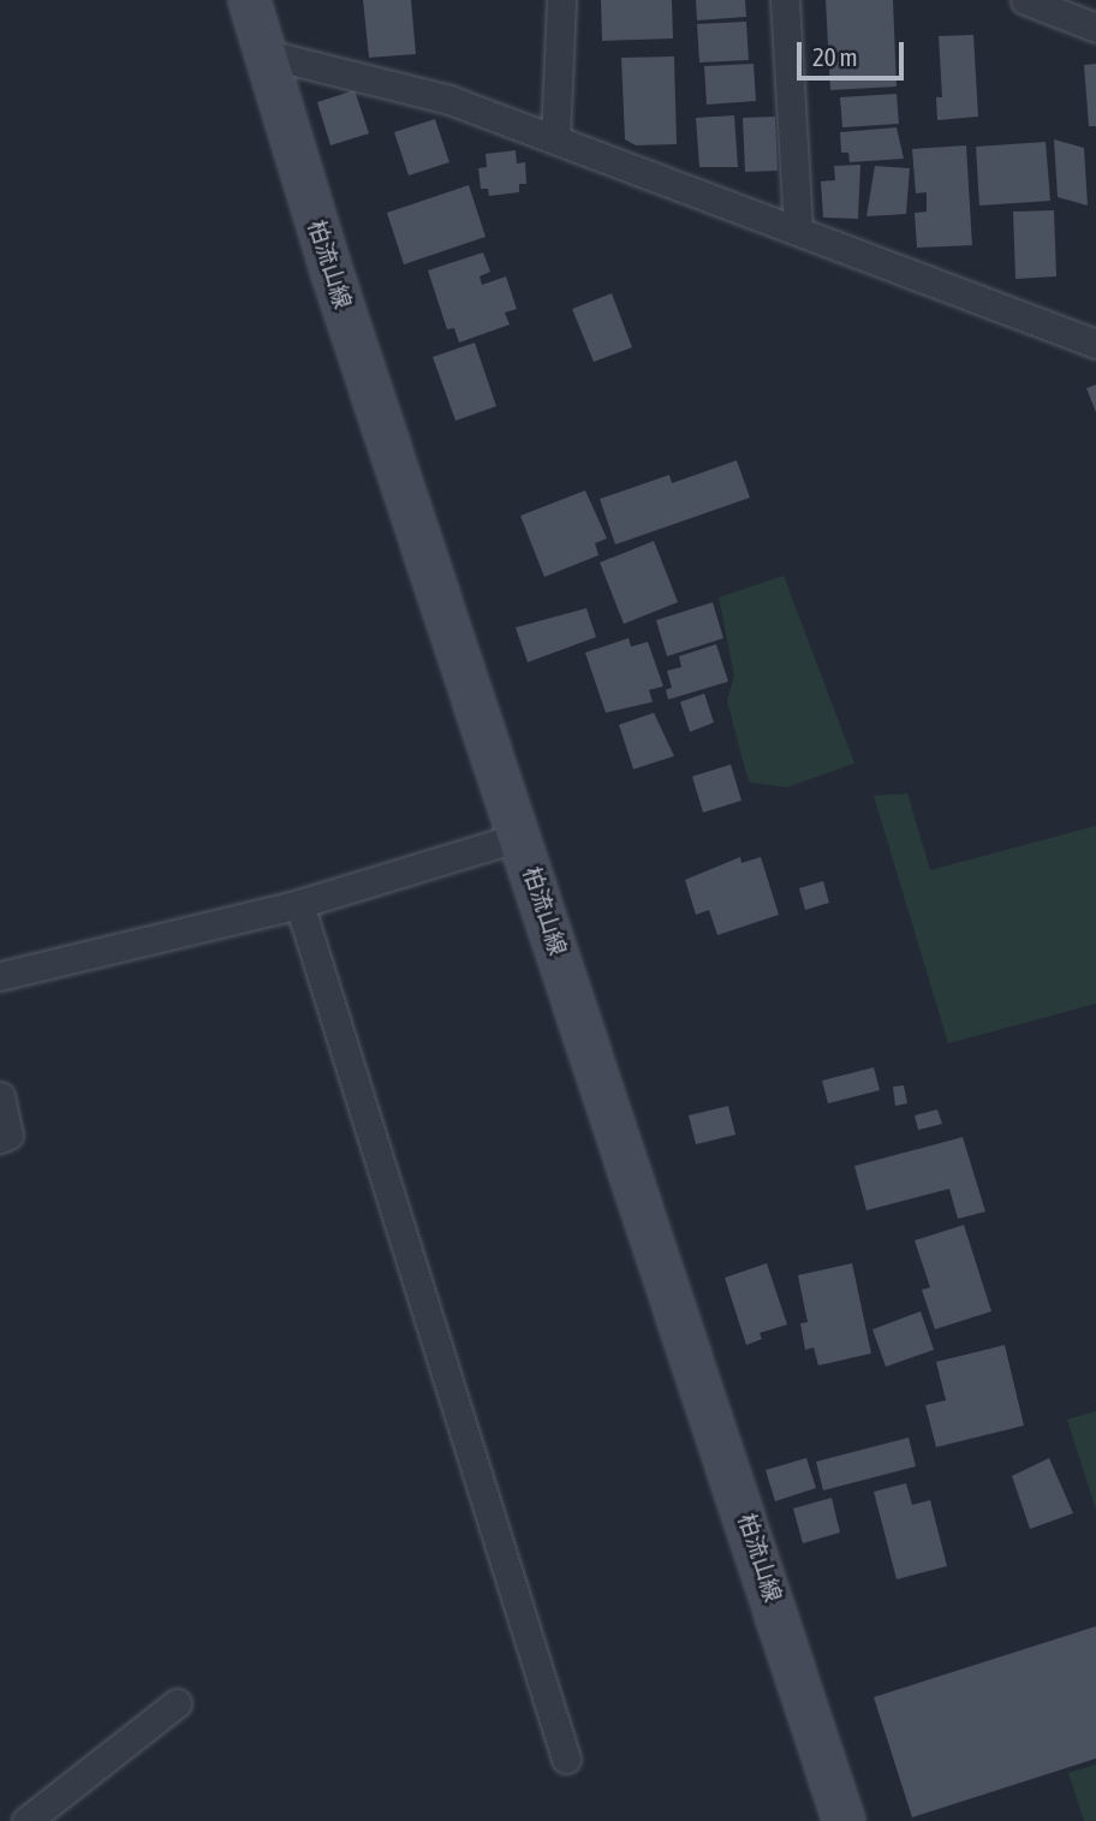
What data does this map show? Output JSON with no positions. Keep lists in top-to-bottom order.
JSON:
{
  "streets": {
    "main road": ["柏流山線"]
  },
  "scale_bar": "20 m"
}
